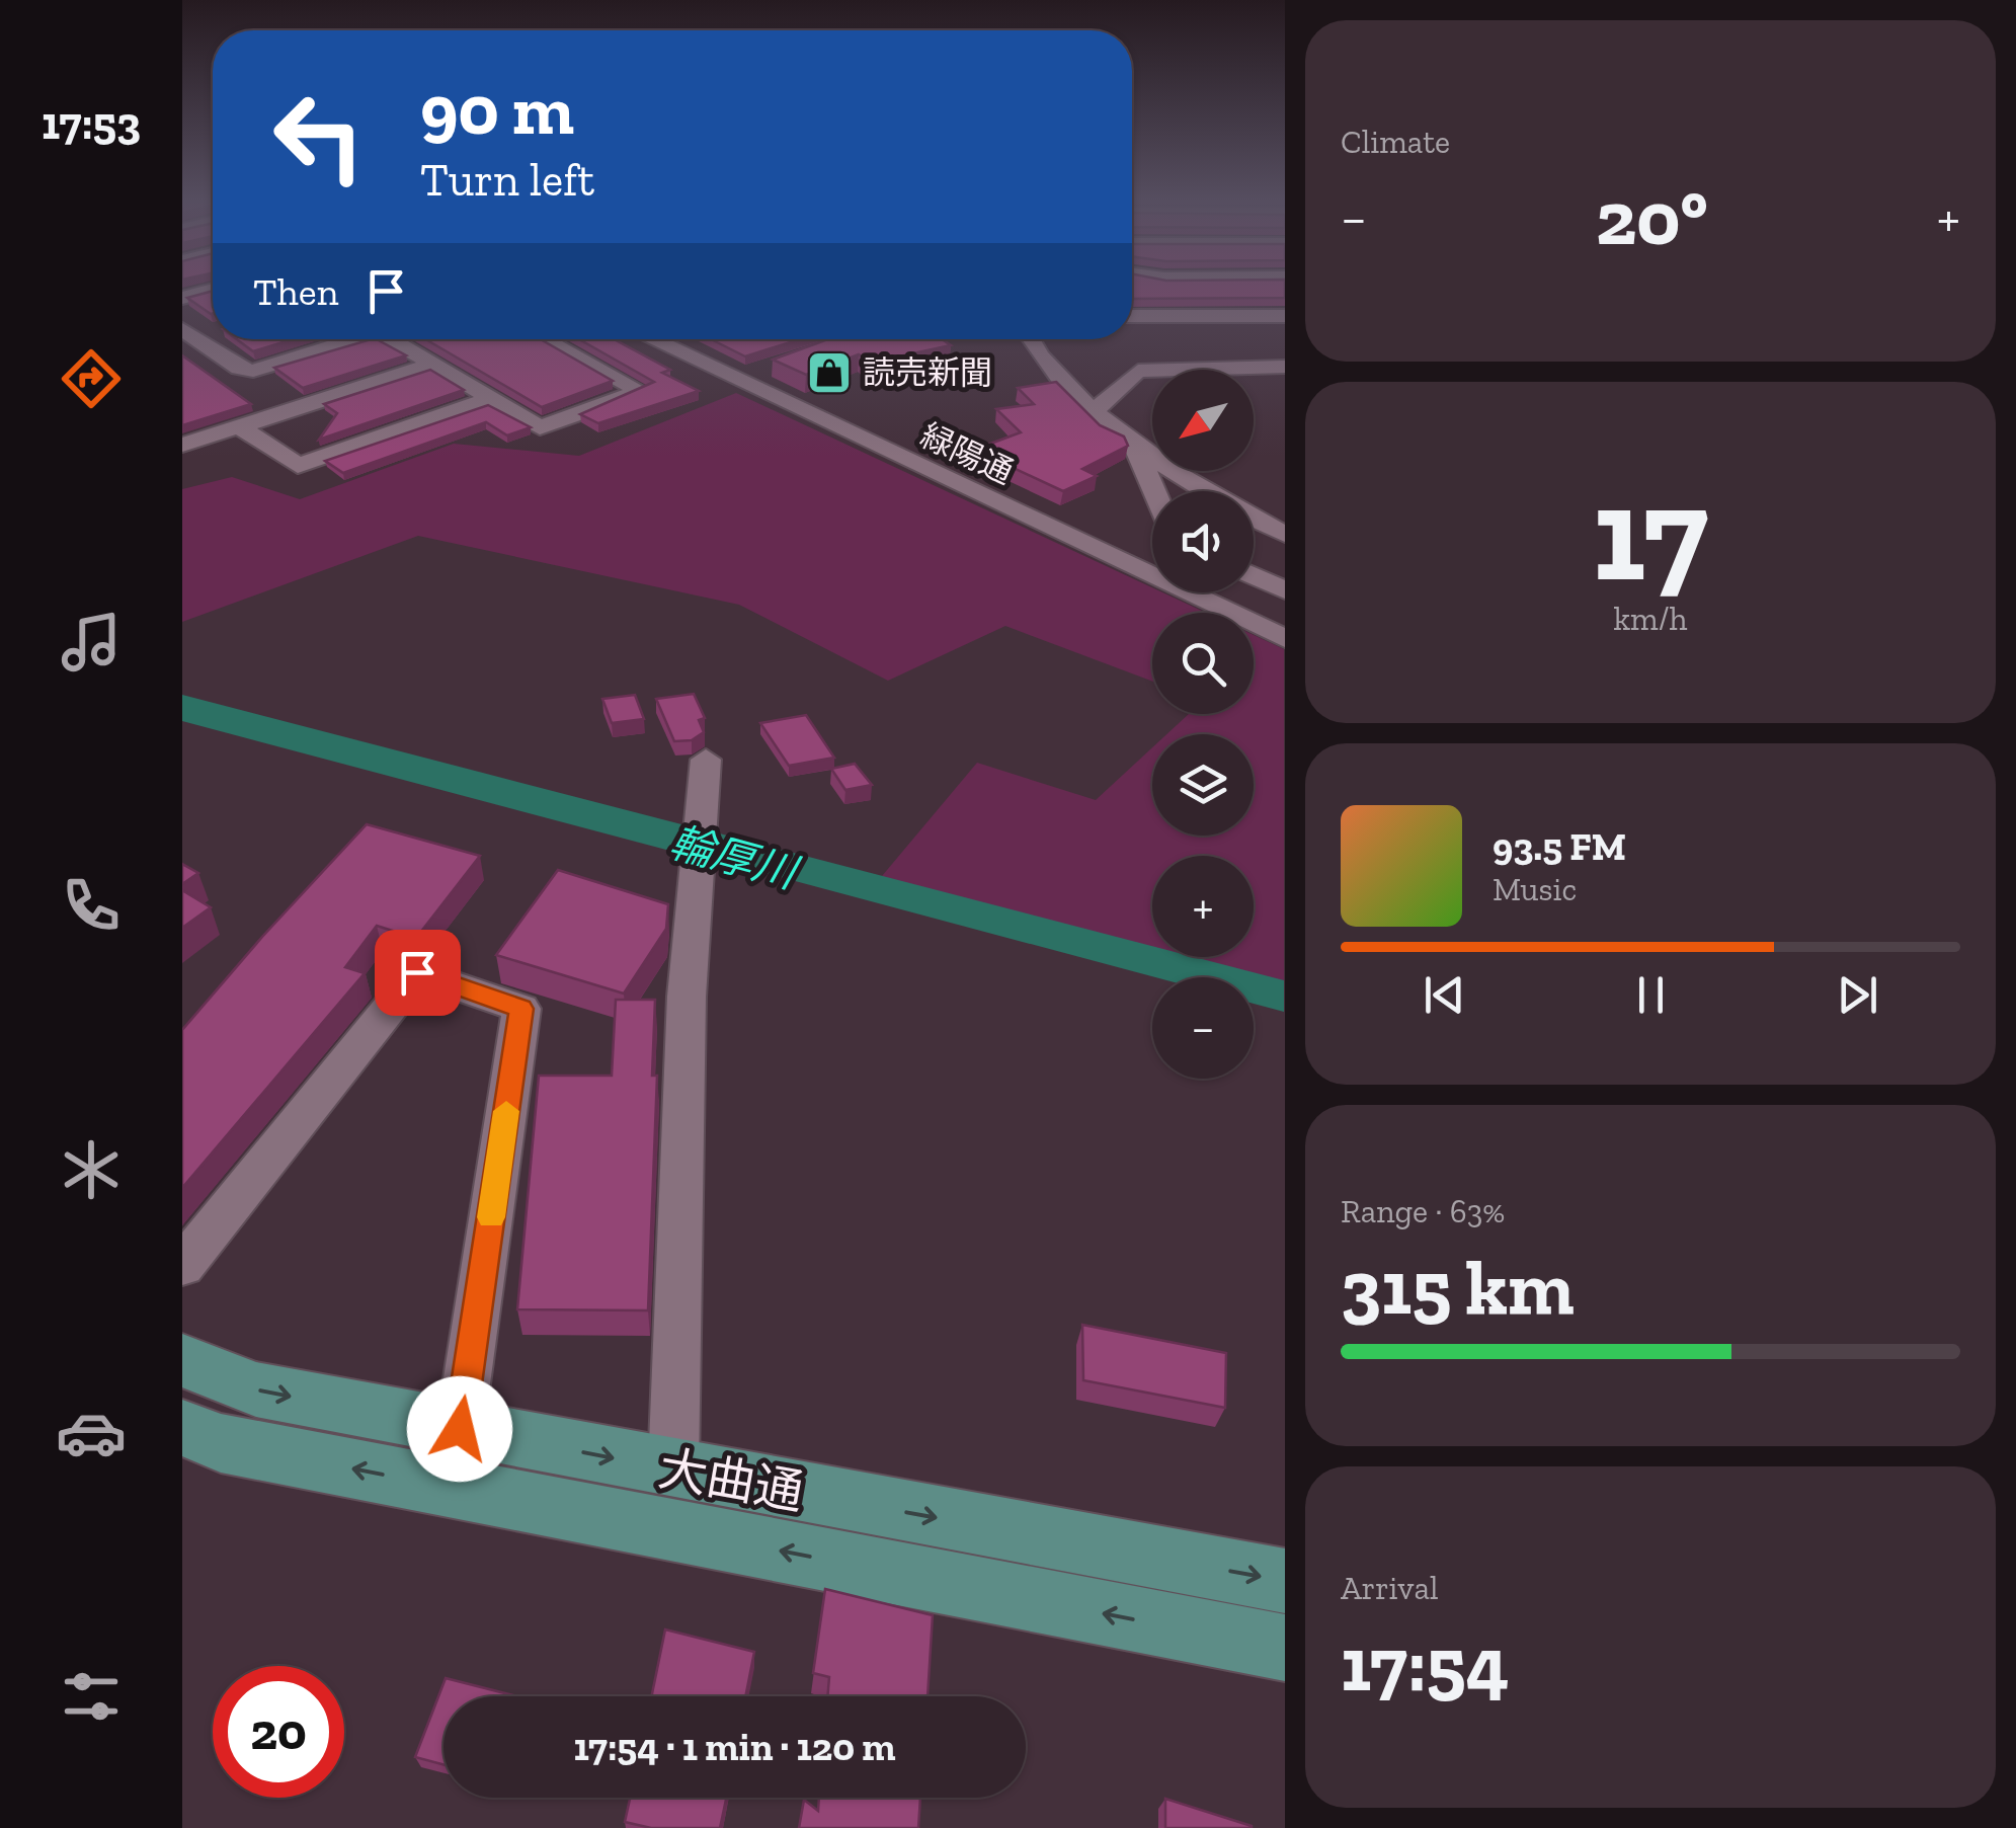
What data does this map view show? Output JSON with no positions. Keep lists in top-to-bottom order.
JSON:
{
  "streets": {
    "main road": ["大曲通"],
    "street": ["緑陽通"]
  },
  "water": ["輪厚川"],
  "places": {
    "shop": ["読売新聞"]
  },
  "north": "bottom left",
  "page": {
    "tabs": "17:53",
    "tile": [
      "Climate",
      ["17", "km/h"],
      ["Range · 63%", "315 km"],
      ["Arrival", "17:54"]
    ],
    "turn": ["90 m", "Turn left"],
    "heat": ["−", "20°", "+"],
    "then": "Then",
    "map_buttons": ["+", "−"],
    "song": ["93.5 FM", "Music"],
    "limit": "20",
    "trip": "17:54 · 1 min · 120 m"
  }
}
